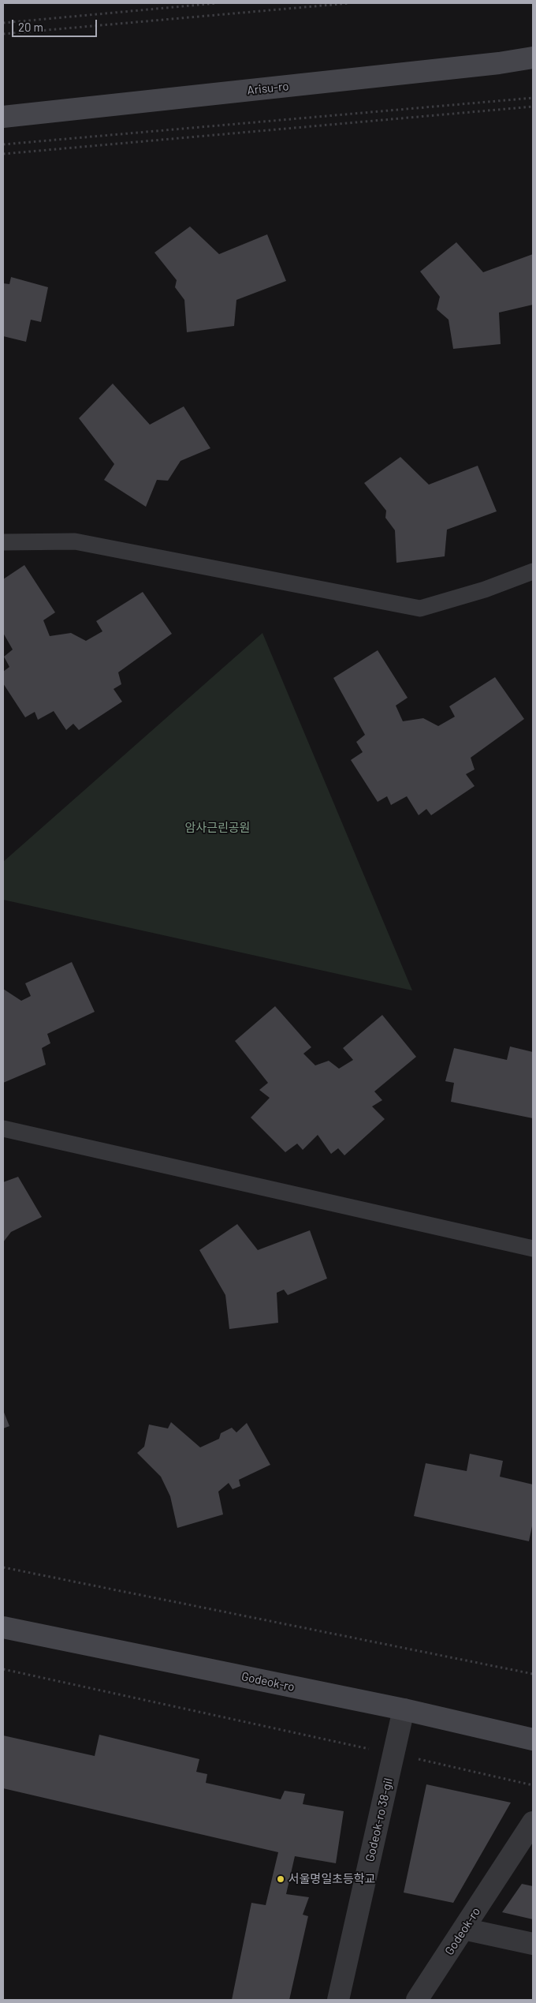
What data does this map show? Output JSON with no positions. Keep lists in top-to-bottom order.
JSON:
{
  "streets": {
    "main road": ["Arisu-ro", "Godeok-ro"],
    "street": ["Godeok-ro 38-gil"]
  },
  "crossings": [
    ["Godeok-ro", "Godeok-ro 38-gil"]
  ],
  "parks": ["암사근린공원"],
  "places": ["서울명일초등학교"],
  "scale_bar": "20 m"
}
